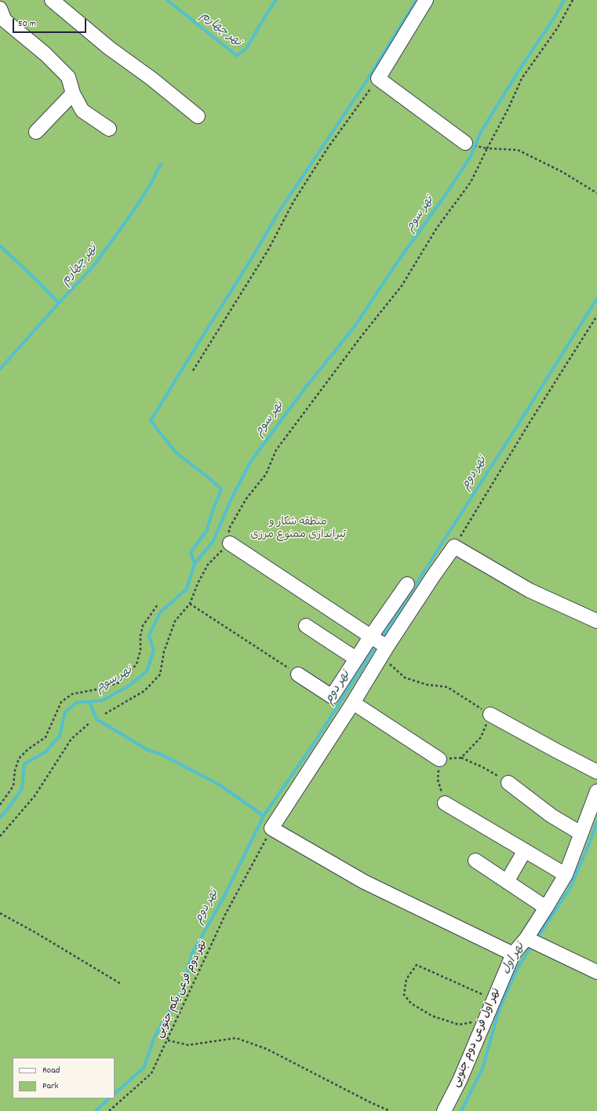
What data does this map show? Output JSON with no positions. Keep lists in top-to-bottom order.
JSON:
{
  "streets": {
    "street": ["نهر اول فرعی دوم جنوبی"],
    "path": ["نهر دوم فرعی یکم جنوبی"]
  },
  "water": [
    "نهر چهارم",
    "نهر سوم",
    "نهر دوم",
    "نهر اول"
  ],
  "parks": ["منطقه شکار و تیراندازی ممنوع مرزی"],
  "legend": ["Road", "Park"],
  "scale_bar": "50 m"
}
